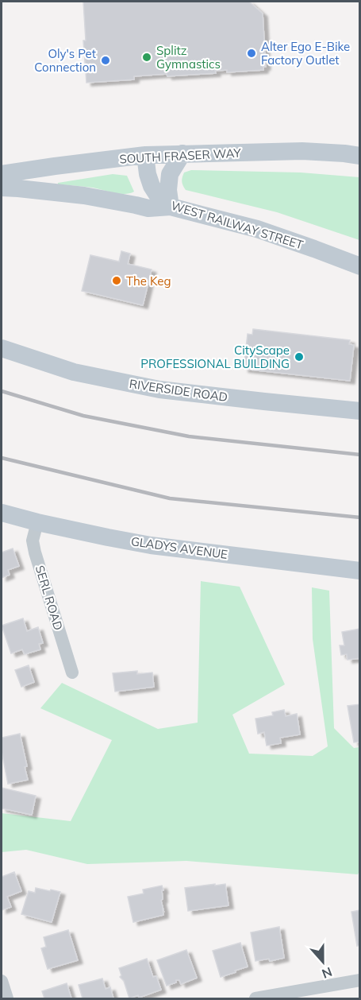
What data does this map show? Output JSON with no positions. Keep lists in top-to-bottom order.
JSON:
{
  "streets": {
    "street": [
      "SOUTH FRASER WAY",
      "WEST RAILWAY STREET",
      "RIVERSIDE ROAD",
      "GLADYS AVENUE",
      "SERL ROAD"
    ]
  },
  "crossings": [
    ["SOUTH FRASER WAY", "WEST RAILWAY STREET"],
    ["GLADYS AVENUE", "SERL ROAD"]
  ],
  "places": [
    "Alter Ego E-Bike Factory Outlet",
    "Splitz Gymnastics",
    "Oly's Pet Connection",
    "The Keg",
    "CityScape PROFESSIONAL BUILDING"
  ],
  "north": "bottom"
}
